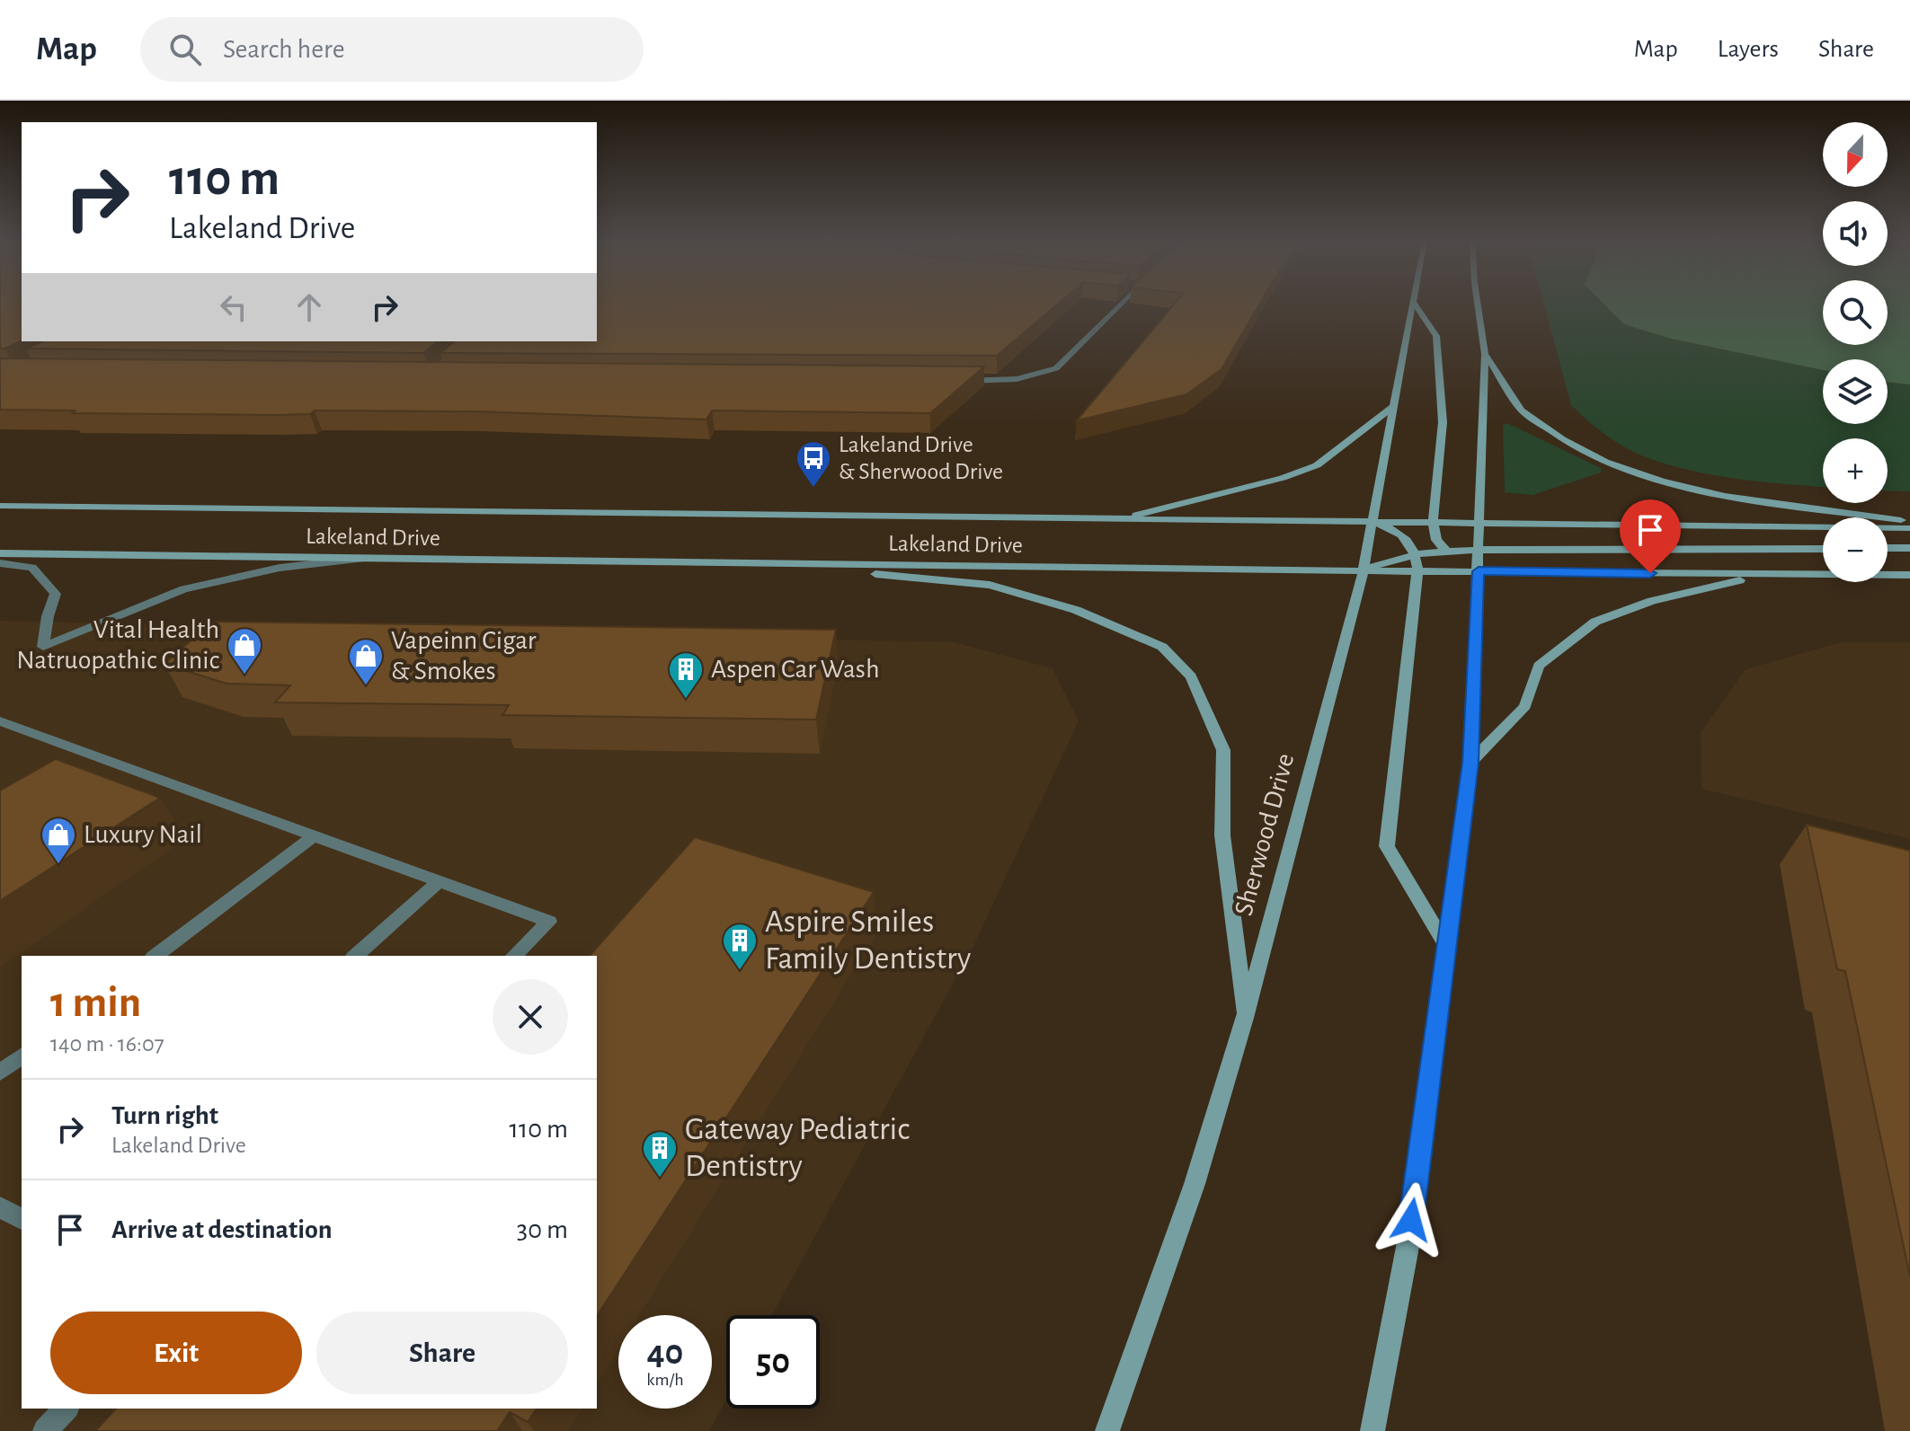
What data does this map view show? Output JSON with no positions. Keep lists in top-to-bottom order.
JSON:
{
  "streets": {
    "main road": ["Lakeland Drive", "Sherwood Drive"]
  },
  "crossings": [
    ["Lakeland Drive", "Sherwood Drive"]
  ],
  "places": {
    "bus stop": ["Lakeland Drive & Sherwood Drive"],
    "shop": ["Vital Health Natruopathic Clinic", "Vapeinn Cigar & Smokes", "Luxury Nail"],
    "building": ["Aspen Car Wash", "Aspire Smiles Family Dentistry", "Gateway Pediatric Dentistry"]
  },
  "north": "bottom",
  "page": {
    "header": "Map",
    "search": "Search here",
    "nav": ["Map", "Layers", "Share"],
    "map_buttons": ["+", "−"],
    "turn": ["110 m", "Lakeland Drive"],
    "heading": ["1 min", "140 m · 16:07"],
    "list": [
      {
        "name": "Turn right",
        "note": "Lakeland Drive",
        "value": "110 m"
      },
      {
        "name": "Arrive at destination",
        "value": "30 m"
      }
    ],
    "buttons": ["Exit", "Share"],
    "speed": "40 km/h",
    "limit": "50"
  }
}
